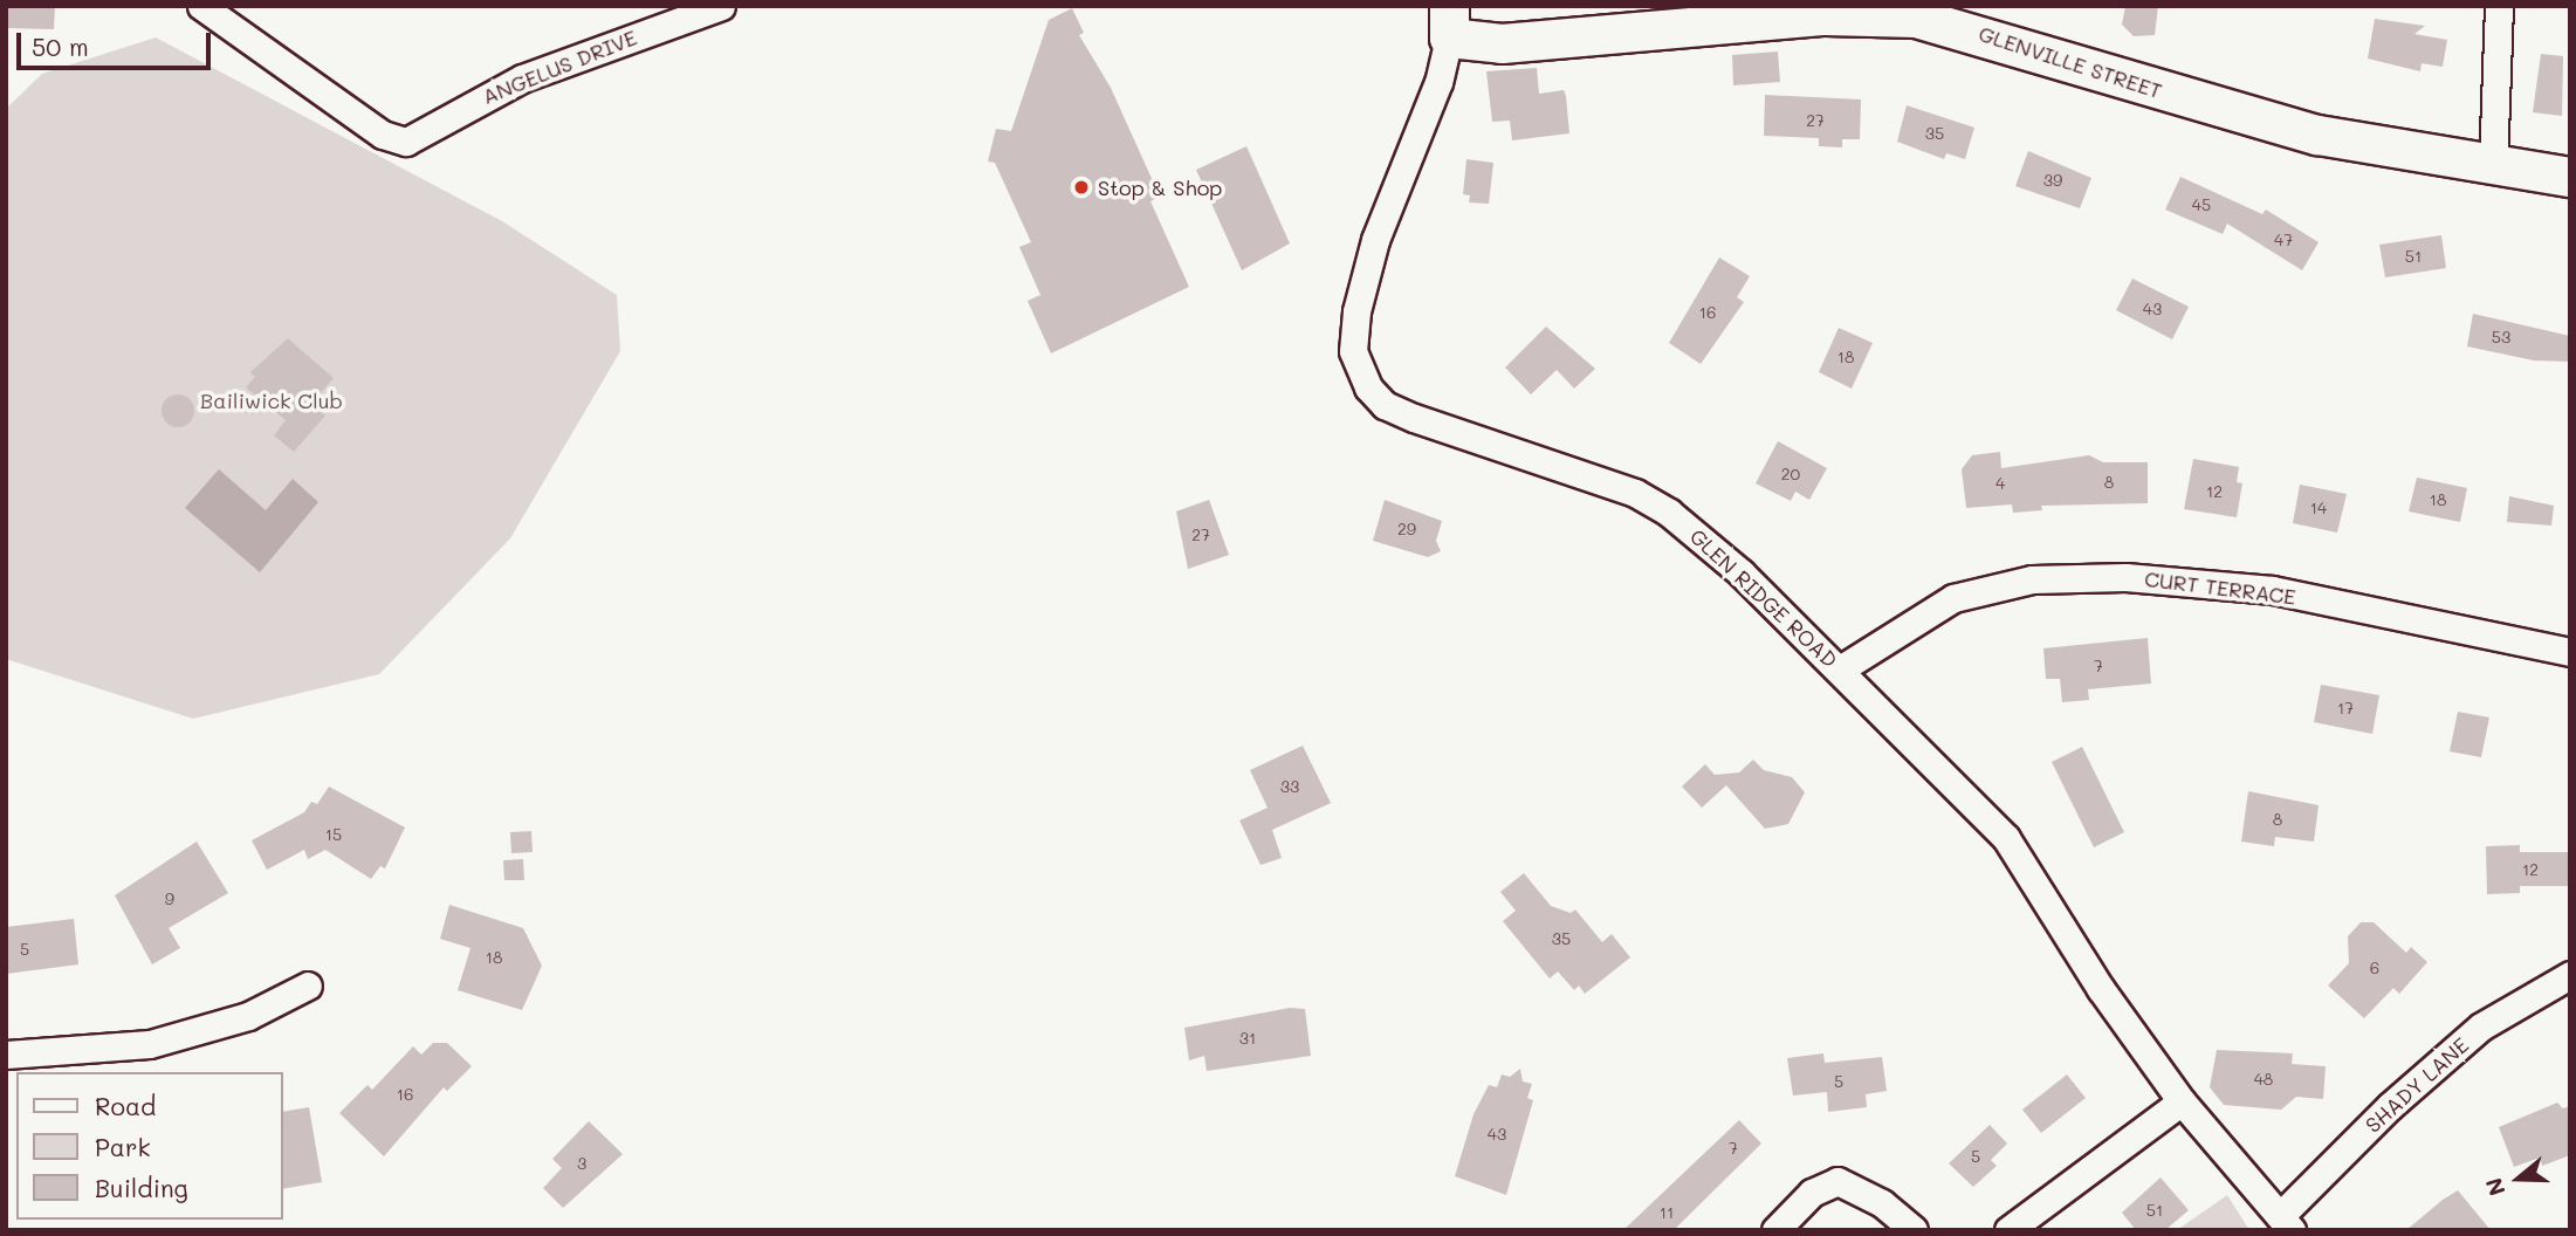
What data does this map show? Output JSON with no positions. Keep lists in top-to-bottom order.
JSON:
{
  "streets": {
    "main road": ["GLENVILLE STREET"],
    "street": [
      "ANGELUS DRIVE",
      "CURT TERRACE",
      "GLEN RIDGE ROAD",
      "SHADY LANE"
    ]
  },
  "crossings": [
    ["GLENVILLE STREET", "GLEN RIDGE ROAD"],
    ["CURT TERRACE", "GLEN RIDGE ROAD"],
    ["GLEN RIDGE ROAD", "SHADY LANE"]
  ],
  "parks": ["Bailiwick Club"],
  "places": ["Stop & Shop"],
  "house_numbers": [
    "27",
    "35",
    "39",
    "45",
    "47",
    "51",
    "43",
    "16",
    "53",
    "18",
    "20",
    "8",
    "4",
    "12",
    "18",
    "14",
    "29",
    "27",
    "7",
    "17",
    "33",
    "8",
    "15",
    "12",
    "9",
    "35",
    "5",
    "18",
    "6",
    "31",
    "48",
    "5",
    "16",
    "43",
    "7",
    "5",
    "3",
    "51",
    "11"
  ],
  "legend": ["Road", "Park", "Building"],
  "scale_bar": "50 m",
  "north": "left"
}
